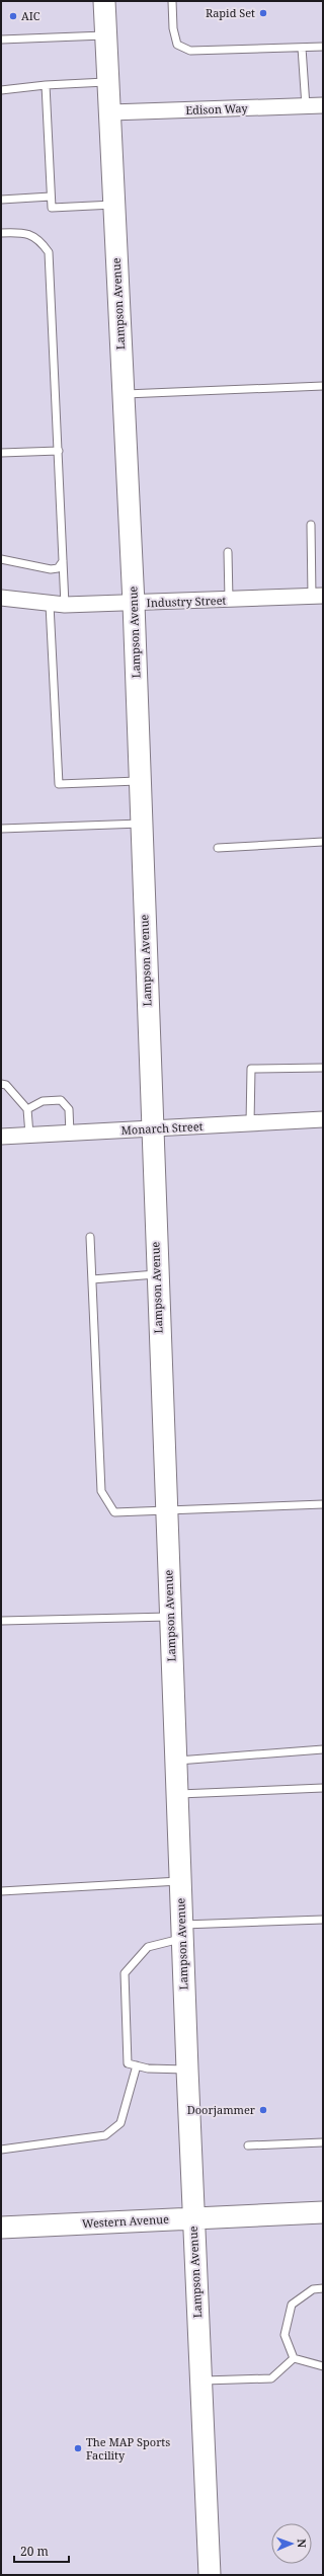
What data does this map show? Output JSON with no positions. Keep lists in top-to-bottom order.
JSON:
{
  "streets": {
    "main road": ["Lampson Avenue", "Western Avenue"],
    "street": ["Edison Way", "Industry Street", "Monarch Street"]
  },
  "crossings": [
    ["Edison Way", "Lampson Avenue"],
    ["Lampson Avenue", "Industry Street"],
    ["Lampson Avenue", "Monarch Street"],
    ["Lampson Avenue", "Western Avenue"]
  ],
  "places": [
    "Rapid Set",
    "AIC",
    "Doorjammer",
    "The MAP Sports Facility"
  ],
  "scale_bar": "20 m",
  "north": "right"
}
